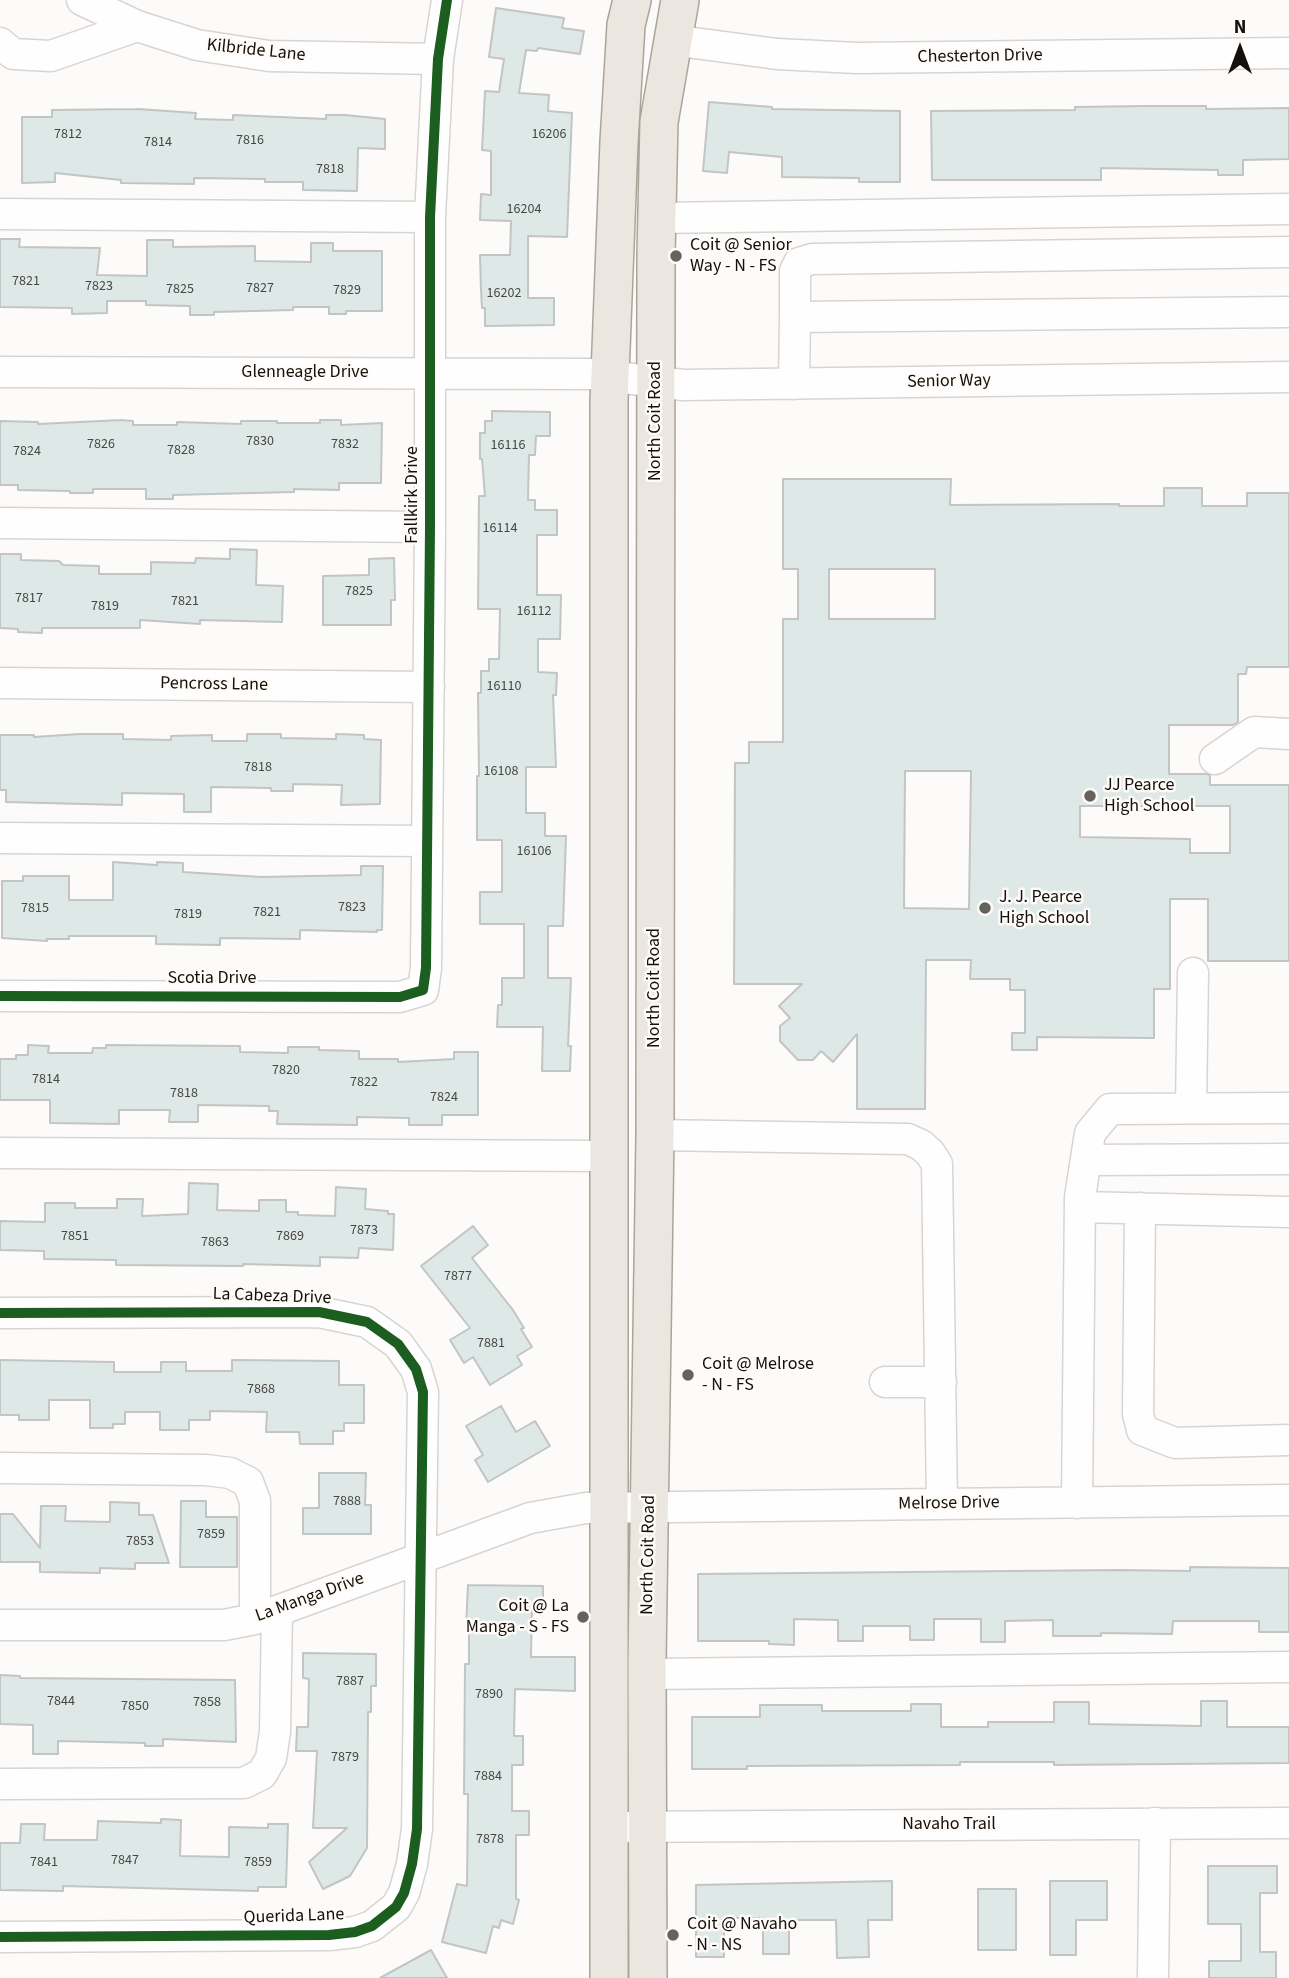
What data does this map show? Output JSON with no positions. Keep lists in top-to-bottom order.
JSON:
{
  "streets": {
    "main road": ["North Coit Road"],
    "street": [
      "Kilbride Lane",
      "Chesterton Drive",
      "Glenneagle Drive",
      "Senior Way",
      "Fallkirk Drive",
      "Pencross Lane",
      "Scotia Drive",
      "La Cabeza Drive",
      "Melrose Drive",
      "La Manga Drive",
      "Navaho Trail",
      "Querida Lane"
    ]
  },
  "crossings": [
    ["Kilbride Lane", "Fallkirk Drive"],
    ["Chesterton Drive", "North Coit Road"],
    ["Glenneagle Drive", "Senior Way"],
    ["Glenneagle Drive", "Fallkirk Drive"],
    ["Senior Way", "North Coit Road"],
    ["North Coit Road", "Melrose Drive"],
    ["North Coit Road", "Navaho Trail"],
    ["Fallkirk Drive", "Pencross Lane"],
    ["Fallkirk Drive", "Scotia Drive"],
    ["La Cabeza Drive", "La Manga Drive"],
    ["La Cabeza Drive", "Querida Lane"],
    ["Melrose Drive", "La Manga Drive"],
    ["La Manga Drive", "Querida Lane"]
  ],
  "places": [
    "Coit @ Senior Way - N - FS",
    "JJ Pearce High School",
    "J. J. Pearce High School",
    "Coit @ Melrose - N - FS",
    "Coit @ La Manga - S - FS",
    "Coit @ Navaho - N - NS"
  ],
  "house_numbers": [
    "7812",
    "16206",
    "7816",
    "7814",
    "7818",
    "16204",
    "7821",
    "7823",
    "7827",
    "7825",
    "7829",
    "16202",
    "7830",
    "7826",
    "7832",
    "16116",
    "7828",
    "7824",
    "16114",
    "7825",
    "7817",
    "7821",
    "7819",
    "16112",
    "16110",
    "7818",
    "16108",
    "16106",
    "7823",
    "7815",
    "7821",
    "7819",
    "7820",
    "7814",
    "7822",
    "7818",
    "7824",
    "7873",
    "7851",
    "7869",
    "7863",
    "7877",
    "7881",
    "7868",
    "7888",
    "7859",
    "7853",
    "7887",
    "7890",
    "7844",
    "7858",
    "7850",
    "7879",
    "7884",
    "7878",
    "7847",
    "7841",
    "7859"
  ],
  "north": "top"
}
